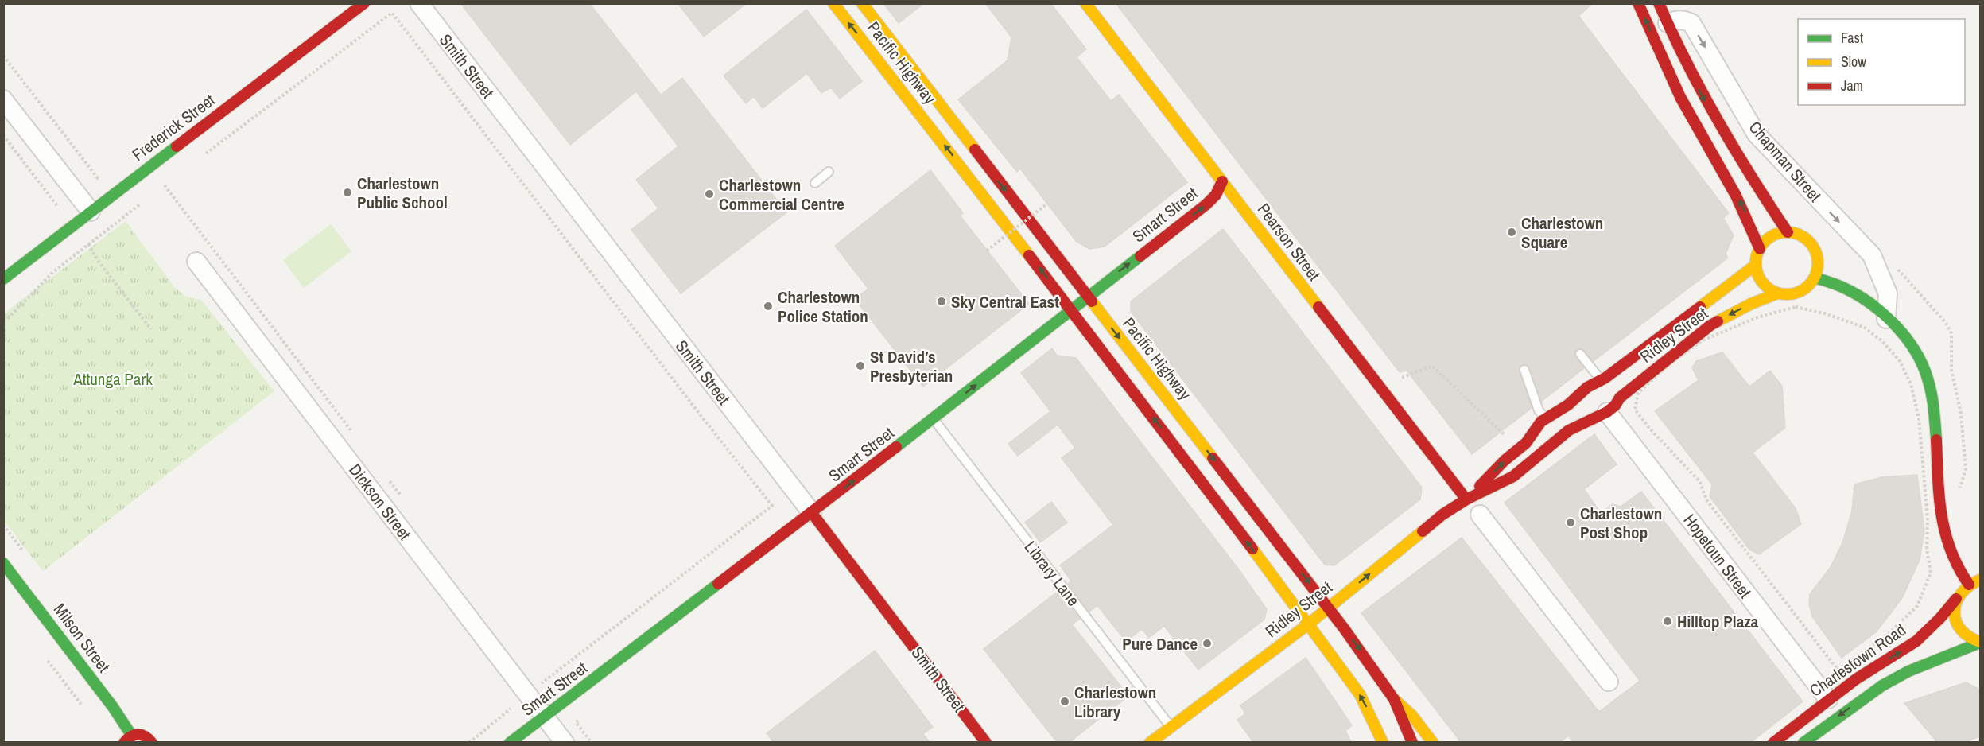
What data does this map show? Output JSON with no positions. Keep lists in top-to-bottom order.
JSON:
{
  "streets": {
    "main road": [
      "Pacific Highway",
      "Smith Street",
      "Frederick Street",
      "Chapman Street",
      "Smart Street",
      "Pearson Street",
      "Ridley Street",
      "Milson Street",
      "Charlestown Road"
    ],
    "street": ["Dickson Street", "Hopetoun Street"],
    "lane": ["Library Lane"]
  },
  "crossings": [
    ["Pacific Highway", "Smart Street"],
    ["Pacific Highway", "Ridley Street"],
    ["Smith Street", "Smart Street"],
    ["Chapman Street", "Ridley Street"],
    ["Smart Street", "Pearson Street"],
    ["Smart Street", "Dickson Street"],
    ["Smart Street", "Library Lane"],
    ["Pearson Street", "Ridley Street"],
    ["Ridley Street", "Hopetoun Street"],
    ["Ridley Street", "Library Lane"],
    ["Hopetoun Street", "Charlestown Road"]
  ],
  "one_way": ["Smart Street"],
  "parks": ["Attunga Park"],
  "places": [
    "Charlestown Public School",
    "Charlestown Commercial Centre",
    "Charlestown Square",
    "Sky Central East",
    "Charlestown Police Station",
    "St David’s Presbyterian",
    "Charlestown Post Shop",
    "Hilltop Plaza",
    "Pure Dance",
    "Charlestown Library"
  ],
  "legend": ["Fast", "Slow", "Jam"]
}
